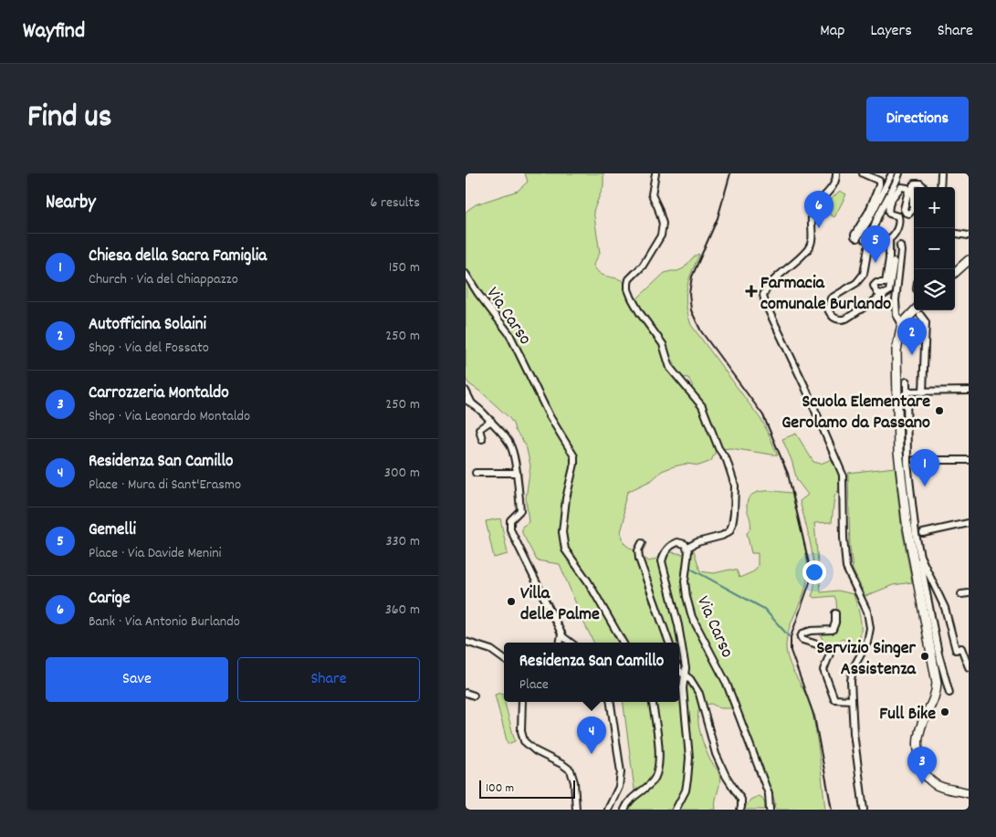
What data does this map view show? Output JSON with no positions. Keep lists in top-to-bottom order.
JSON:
{
  "streets": {
    "street": ["Via Carso"]
  },
  "places": {
    "health": ["Farmacia comunale Burlando"],
    "other": [
      "Scuola Elementare Gerolamo da Passano",
      "Villa delle Palme",
      "Servizio Singer Assistenza",
      "Full Bike"
    ]
  },
  "scale_bar": "100 m",
  "page": {
    "header": "Wayfind",
    "nav": ["Map", "Layers", "Share"],
    "title": "Find us",
    "buttons": [
      "Directions",
      ["Save", "Share"]
    ],
    "heading": ["Nearby", "6 results"],
    "map_buttons": ["+", "−"],
    "pins": [
      "6",
      "5",
      "2",
      "1",
      "4",
      "3"
    ],
    "list": [
      {
        "mark": "1",
        "name": "Chiesa della Sacra Famiglia",
        "note": "Church · Via del Chiappazzo",
        "value": "150 m"
      },
      {
        "mark": "2",
        "name": "Autofficina Solaini",
        "note": "Shop · Via del Fossato",
        "value": "250 m"
      },
      {
        "mark": "3",
        "name": "Carrozzeria Montaldo",
        "note": "Shop · Via Leonardo Montaldo",
        "value": "250 m"
      },
      {
        "mark": "4",
        "name": "Residenza San Camillo",
        "note": "Place · Mura di Sant'Erasmo",
        "value": "300 m"
      },
      {
        "mark": "5",
        "name": "Gemelli",
        "note": "Place · Via Davide Menini",
        "value": "330 m"
      },
      {
        "mark": "6",
        "name": "Carige",
        "note": "Bank · Via Antonio Burlando",
        "value": "360 m"
      }
    ],
    "popup": ["Residenza San Camillo", "Place"],
    "scale": "100 m"
  }
}
